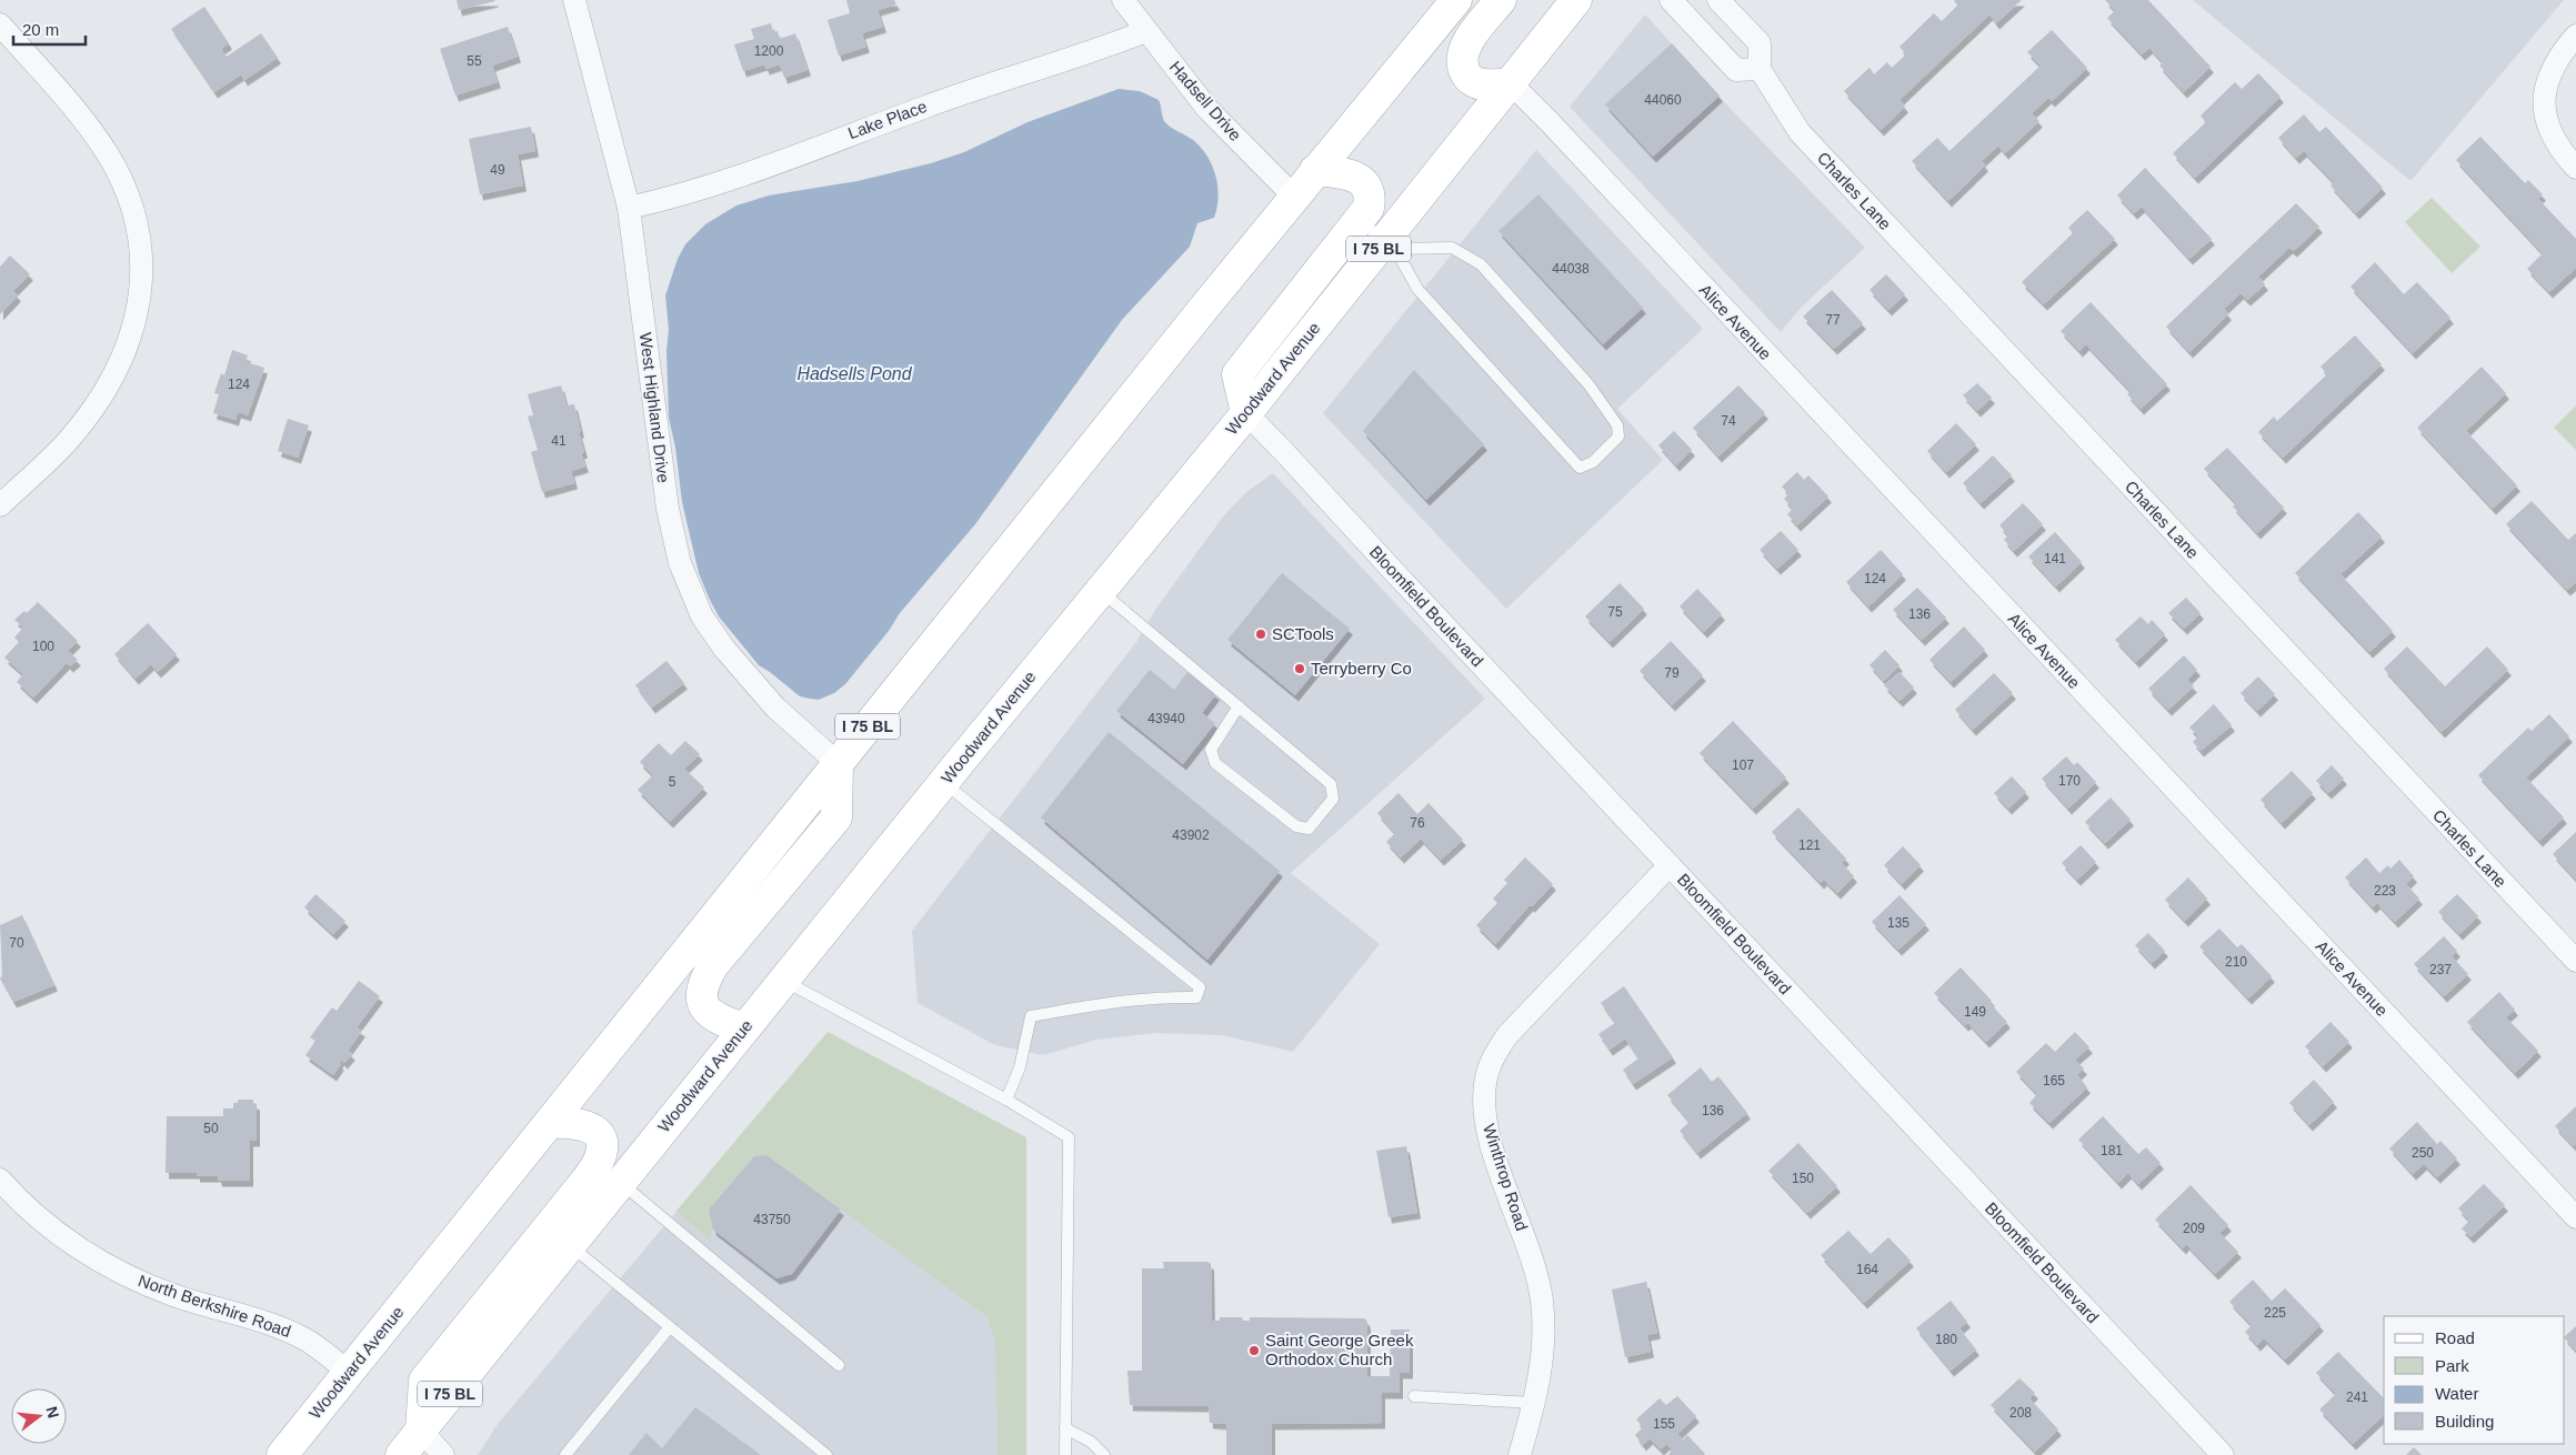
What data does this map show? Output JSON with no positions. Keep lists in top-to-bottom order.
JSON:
{
  "streets": {
    "main road": ["I 75 BL", "Woodward Avenue"],
    "street": [
      "Hadsell Drive",
      "Lake Place",
      "Charles Lane",
      "Alice Avenue",
      "West Highland Drive",
      "Bloomfield Boulevard",
      "Winthrop Road",
      "North Berkshire Road"
    ]
  },
  "crossings": [
    ["Hadsell Drive", "Lake Place"],
    ["Hadsell Drive", "Woodward Avenue"],
    ["Lake Place", "West Highland Drive"],
    ["I 75 BL", "Woodward Avenue"],
    ["Alice Avenue", "Woodward Avenue"],
    ["Woodward Avenue", "West Highland Drive"],
    ["Woodward Avenue", "Bloomfield Boulevard"],
    ["Woodward Avenue", "North Berkshire Road"],
    ["Bloomfield Boulevard", "Winthrop Road"]
  ],
  "water": ["Hadsells Pond"],
  "places": ["SCTools", "Terryberry Co", "Saint George Greek Orthodox Church"],
  "house_numbers": [
    "1200",
    "55",
    "44060",
    "49",
    "44038",
    "77",
    "124",
    "74",
    "41",
    "141",
    "124",
    "75",
    "136",
    "100",
    "79",
    "43940",
    "107",
    "170",
    "5",
    "76",
    "43902",
    "121",
    "223",
    "135",
    "70",
    "210",
    "237",
    "149",
    "165",
    "136",
    "50",
    "181",
    "250",
    "150",
    "43750",
    "209",
    "164",
    "225",
    "180",
    "241",
    "208",
    "155"
  ],
  "legend": [
    "Road",
    "Park",
    "Water",
    "Building"
  ],
  "scale_bar": "20 m",
  "north": "right"
}
